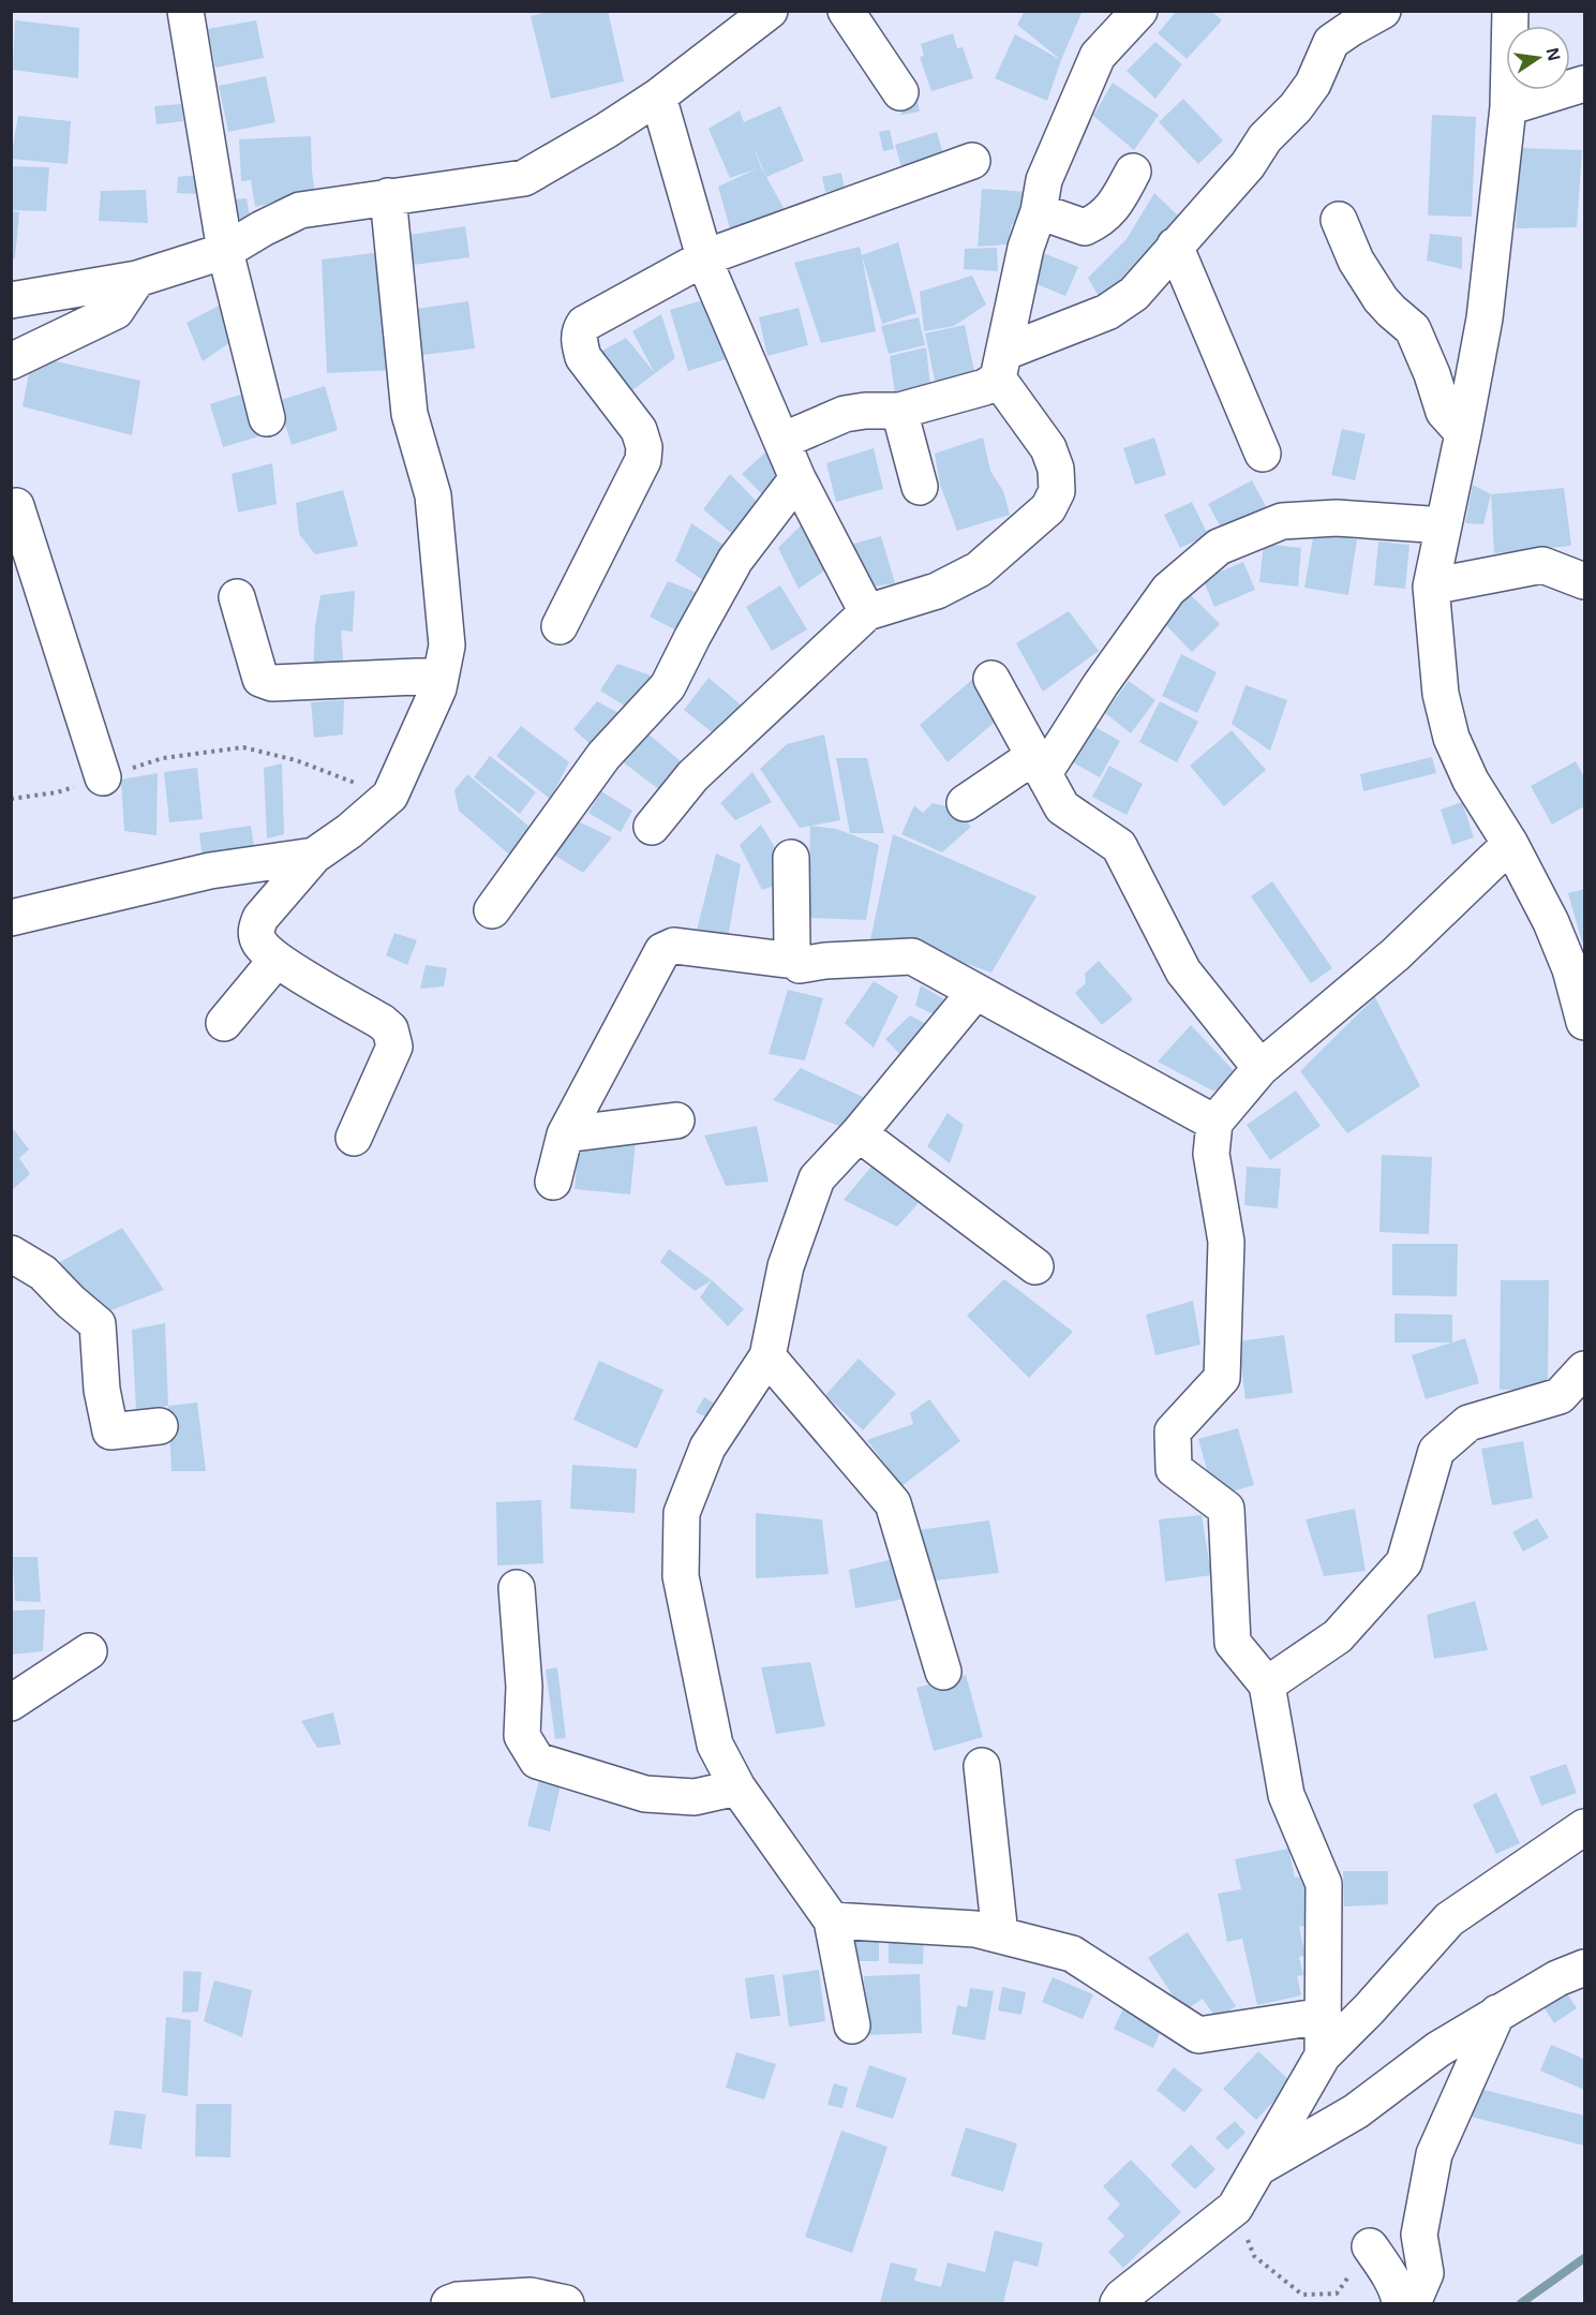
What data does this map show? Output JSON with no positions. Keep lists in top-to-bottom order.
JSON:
{
  "north": "right"
}
